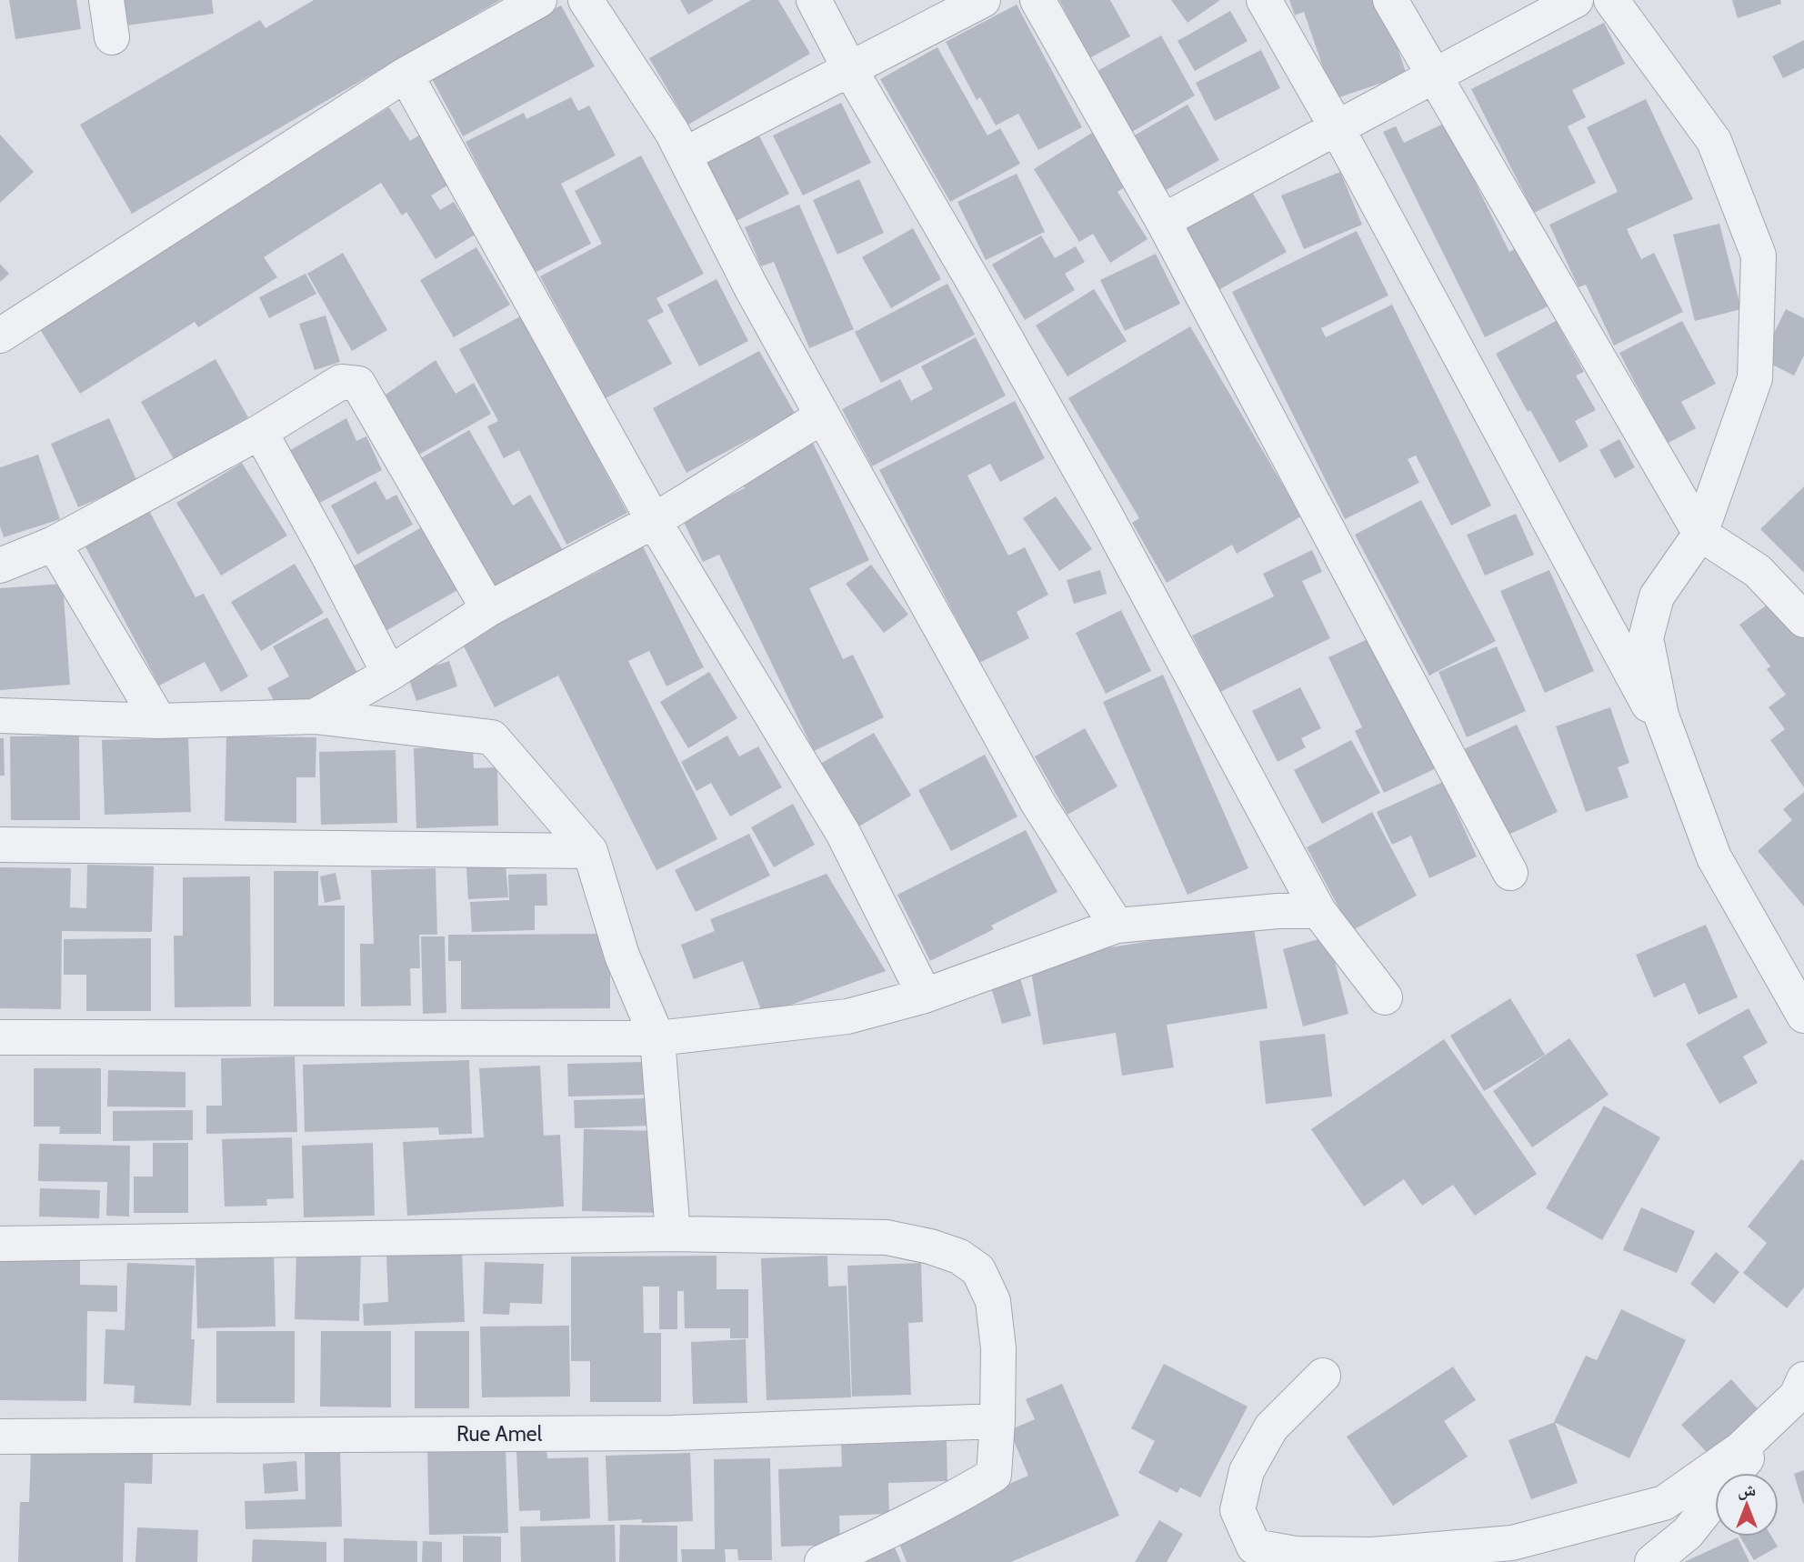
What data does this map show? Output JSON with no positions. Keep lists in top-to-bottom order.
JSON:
{
  "streets": {
    "street": ["Rue Amel"]
  },
  "north": "top"
}
